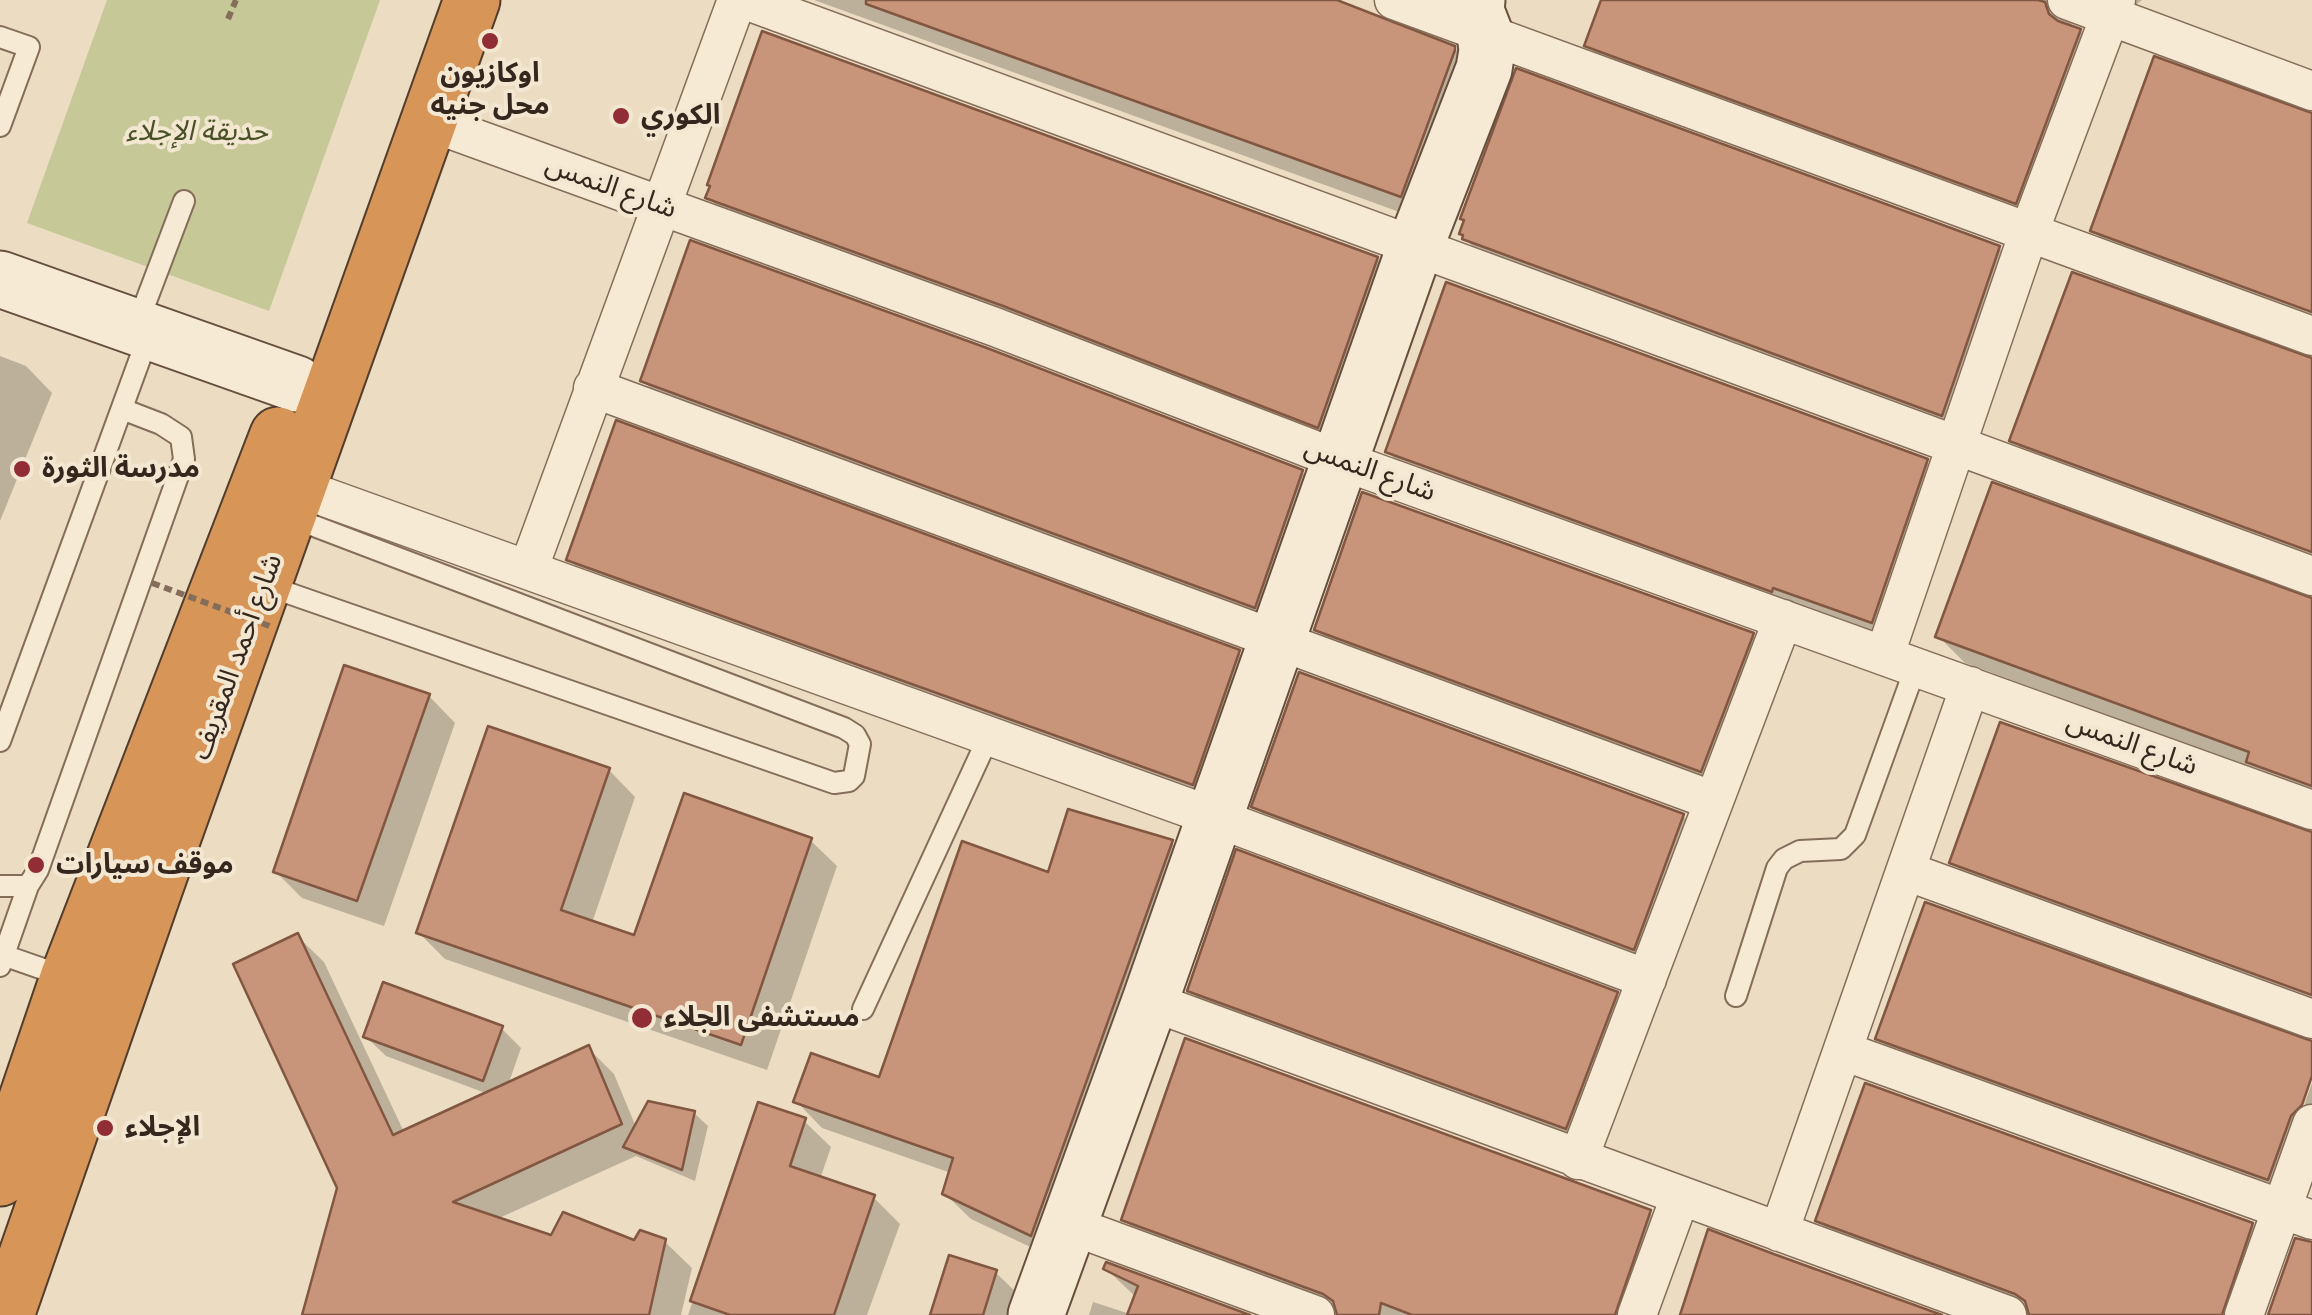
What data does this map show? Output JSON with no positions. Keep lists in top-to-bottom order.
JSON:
{
  "streets": {
    "highway": ["شارع أحمد المقريف"],
    "street": ["شارع النمس"]
  },
  "crossings": [
    ["شارع النمس", "شارع أحمد المقريف"]
  ],
  "parks": ["حديقة الإجلاء"],
  "places": [
    "اوكازيون محل جنيه",
    "الكوري",
    "مدرسة الثورة",
    "موقف سيارات",
    "مستشفى الجلاء",
    "الإجلاء"
  ]
}
